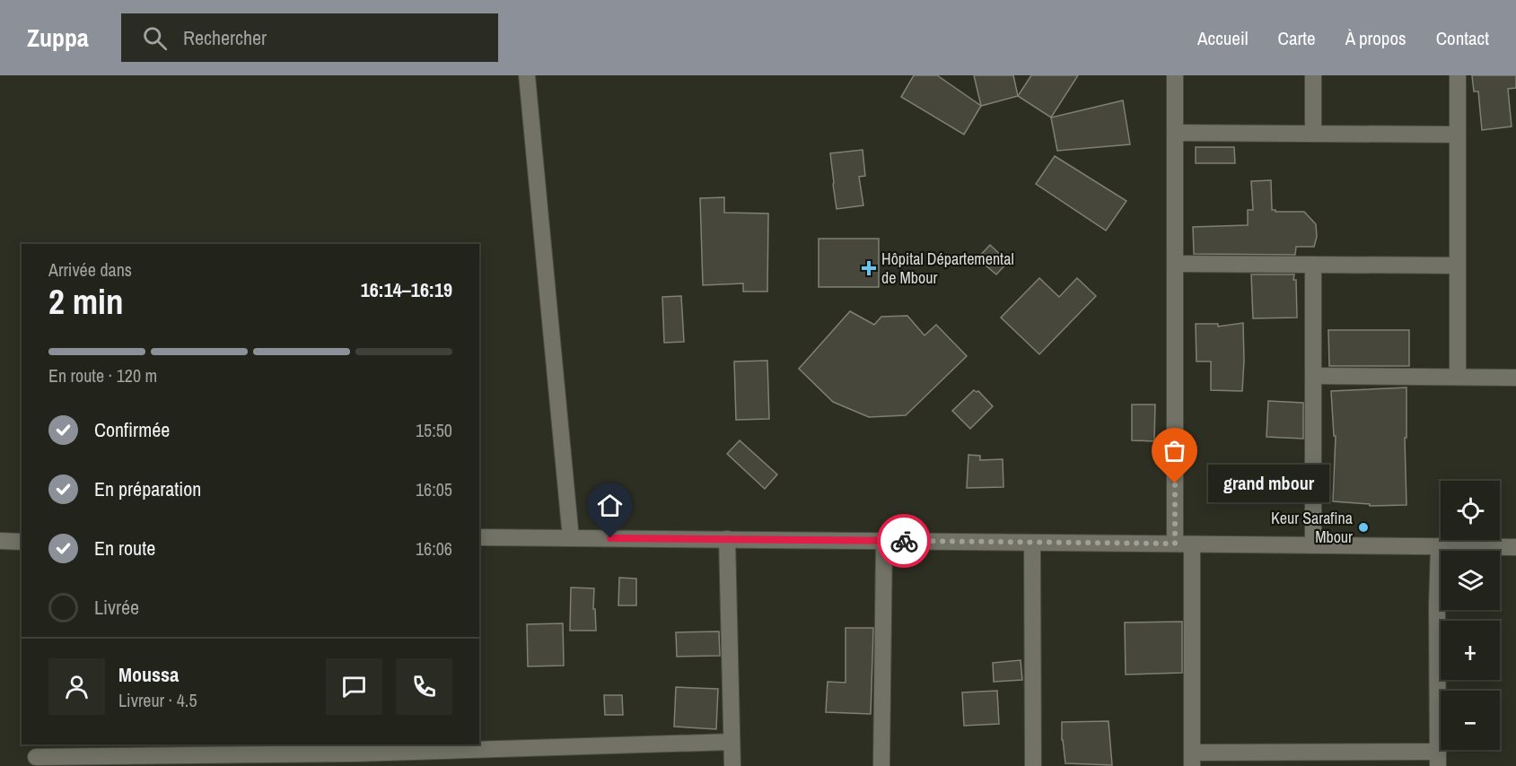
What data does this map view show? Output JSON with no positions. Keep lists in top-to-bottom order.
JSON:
{
  "places": {
    "health": ["Hôpital Départemental de Mbour"],
    "other": ["grand mbour", "Keur Sarafina Mbour"]
  },
  "page": {
    "header": "Zuppa",
    "search": "Rechercher",
    "nav": [
      "Accueil",
      "Carte",
      "À propos",
      "Contact"
    ],
    "heading": ["2 min", "Arrivée dans", "16:14–16:19"],
    "panel": ["Moussa", "Livreur · 4.5"],
    "bar": "En route · 120 m",
    "list": [
      ["Confirmée", "15:50"],
      ["En préparation", "16:05"],
      ["En route", "16:06"],
      "Livrée"
    ],
    "bubble": "grand mbour",
    "map_buttons": ["+", "−"]
  }
}
